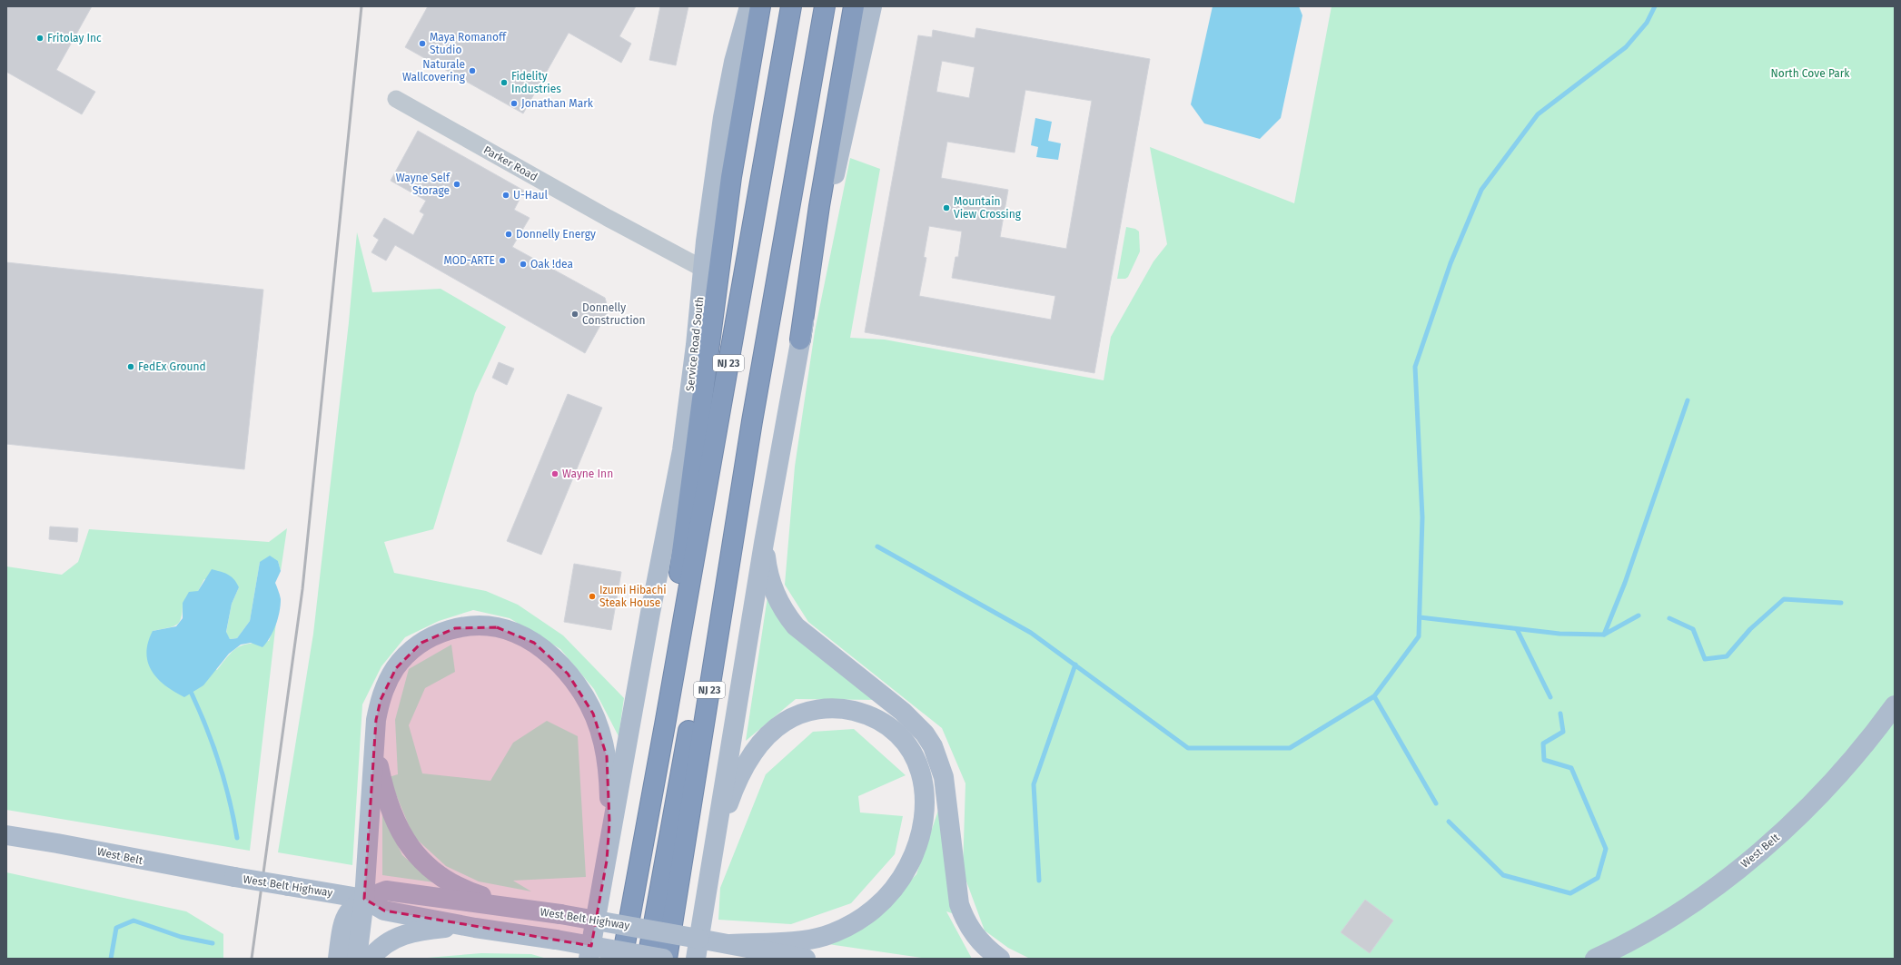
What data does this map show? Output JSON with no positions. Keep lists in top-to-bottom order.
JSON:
{
  "streets": {
    "highway": ["NJ 23"],
    "main road": ["Service Road South", "West Belt", "West Belt Highway"],
    "street": ["Parker Road"]
  },
  "crossings": [
    ["Parker Road", "Service Road South"],
    ["West Belt", "West Belt Highway"]
  ],
  "parks": ["North Cove Park"],
  "places": [
    "Fritolay Inc",
    "Maya Romanoff Studio",
    "Naturale Wallcovering",
    "Fidelity Industries",
    "Jonathan Mark",
    "Wayne Self Storage",
    "U-Haul",
    "Mountain View Crossing",
    "Donnelly Energy",
    "MOD-ARTE",
    "Oak !dea",
    "Donnelly Construction",
    "FedEx Ground",
    "Wayne Inn",
    "Izumi Hibachi Steak House"
  ]
}
